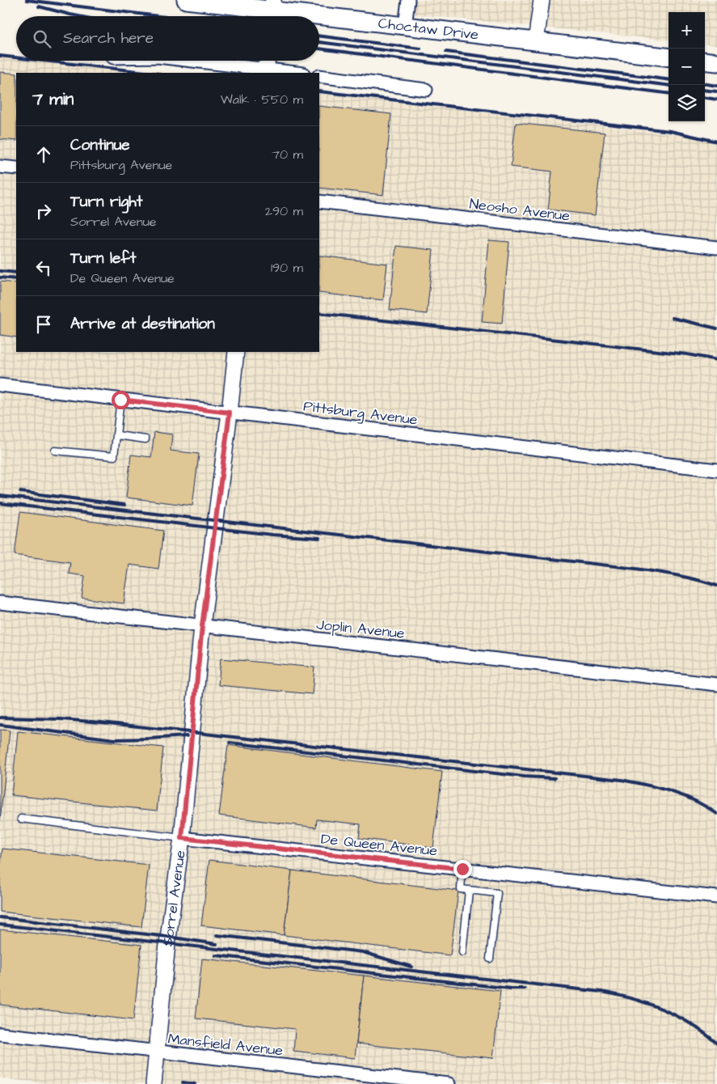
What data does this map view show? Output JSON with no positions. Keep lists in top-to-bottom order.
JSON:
{
  "streets": {
    "main road": ["Choctaw Drive"],
    "street": [
      "Neosho Avenue",
      "Pittsburg Avenue",
      "Joplin Avenue",
      "De Queen Avenue",
      "Sorrel Avenue",
      "Mansfield Avenue"
    ]
  },
  "crossings": [
    ["Pittsburg Avenue", "Sorrel Avenue"],
    ["Joplin Avenue", "Sorrel Avenue"],
    ["De Queen Avenue", "Sorrel Avenue"],
    ["Sorrel Avenue", "Mansfield Avenue"]
  ],
  "page": {
    "map_buttons": ["+", "−"],
    "search": "Search here",
    "heading": ["7 min", "Walk · 550 m"],
    "list": [
      ["Continue", "Pittsburg Avenue", "70 m"],
      ["Turn right", "Sorrel Avenue", "290 m"],
      ["Turn left", "De Queen Avenue", "190 m"],
      "Arrive at destination"
    ]
  }
}
